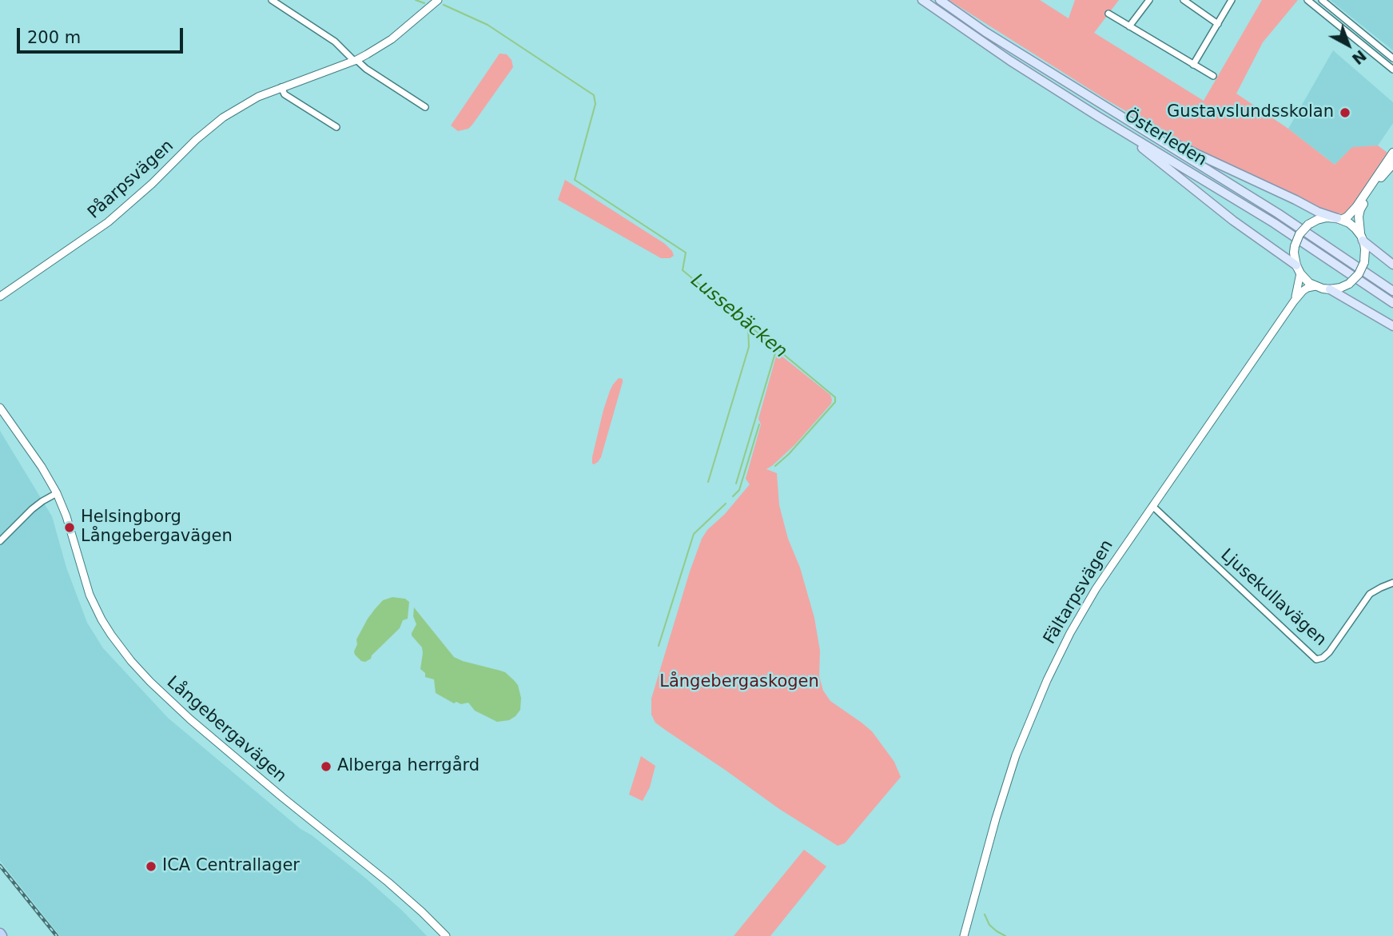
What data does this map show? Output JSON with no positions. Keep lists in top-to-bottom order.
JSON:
{
  "streets": {
    "main road": ["Österleden"],
    "street": [
      "Påarpsvägen",
      "Fältarpsvägen",
      "Ljusekullavägen",
      "Långebergavägen"
    ]
  },
  "crossings": [
    ["Fältarpsvägen", "Ljusekullavägen"]
  ],
  "water": ["Lussebäcken"],
  "parks": ["Långebergaskogen"],
  "places": [
    "Gustavslundsskolan",
    "Helsingborg Långebergavägen",
    "Alberga herrgård",
    "ICA Centrallager"
  ],
  "scale_bar": "200 m",
  "north": "bottom right"
}
